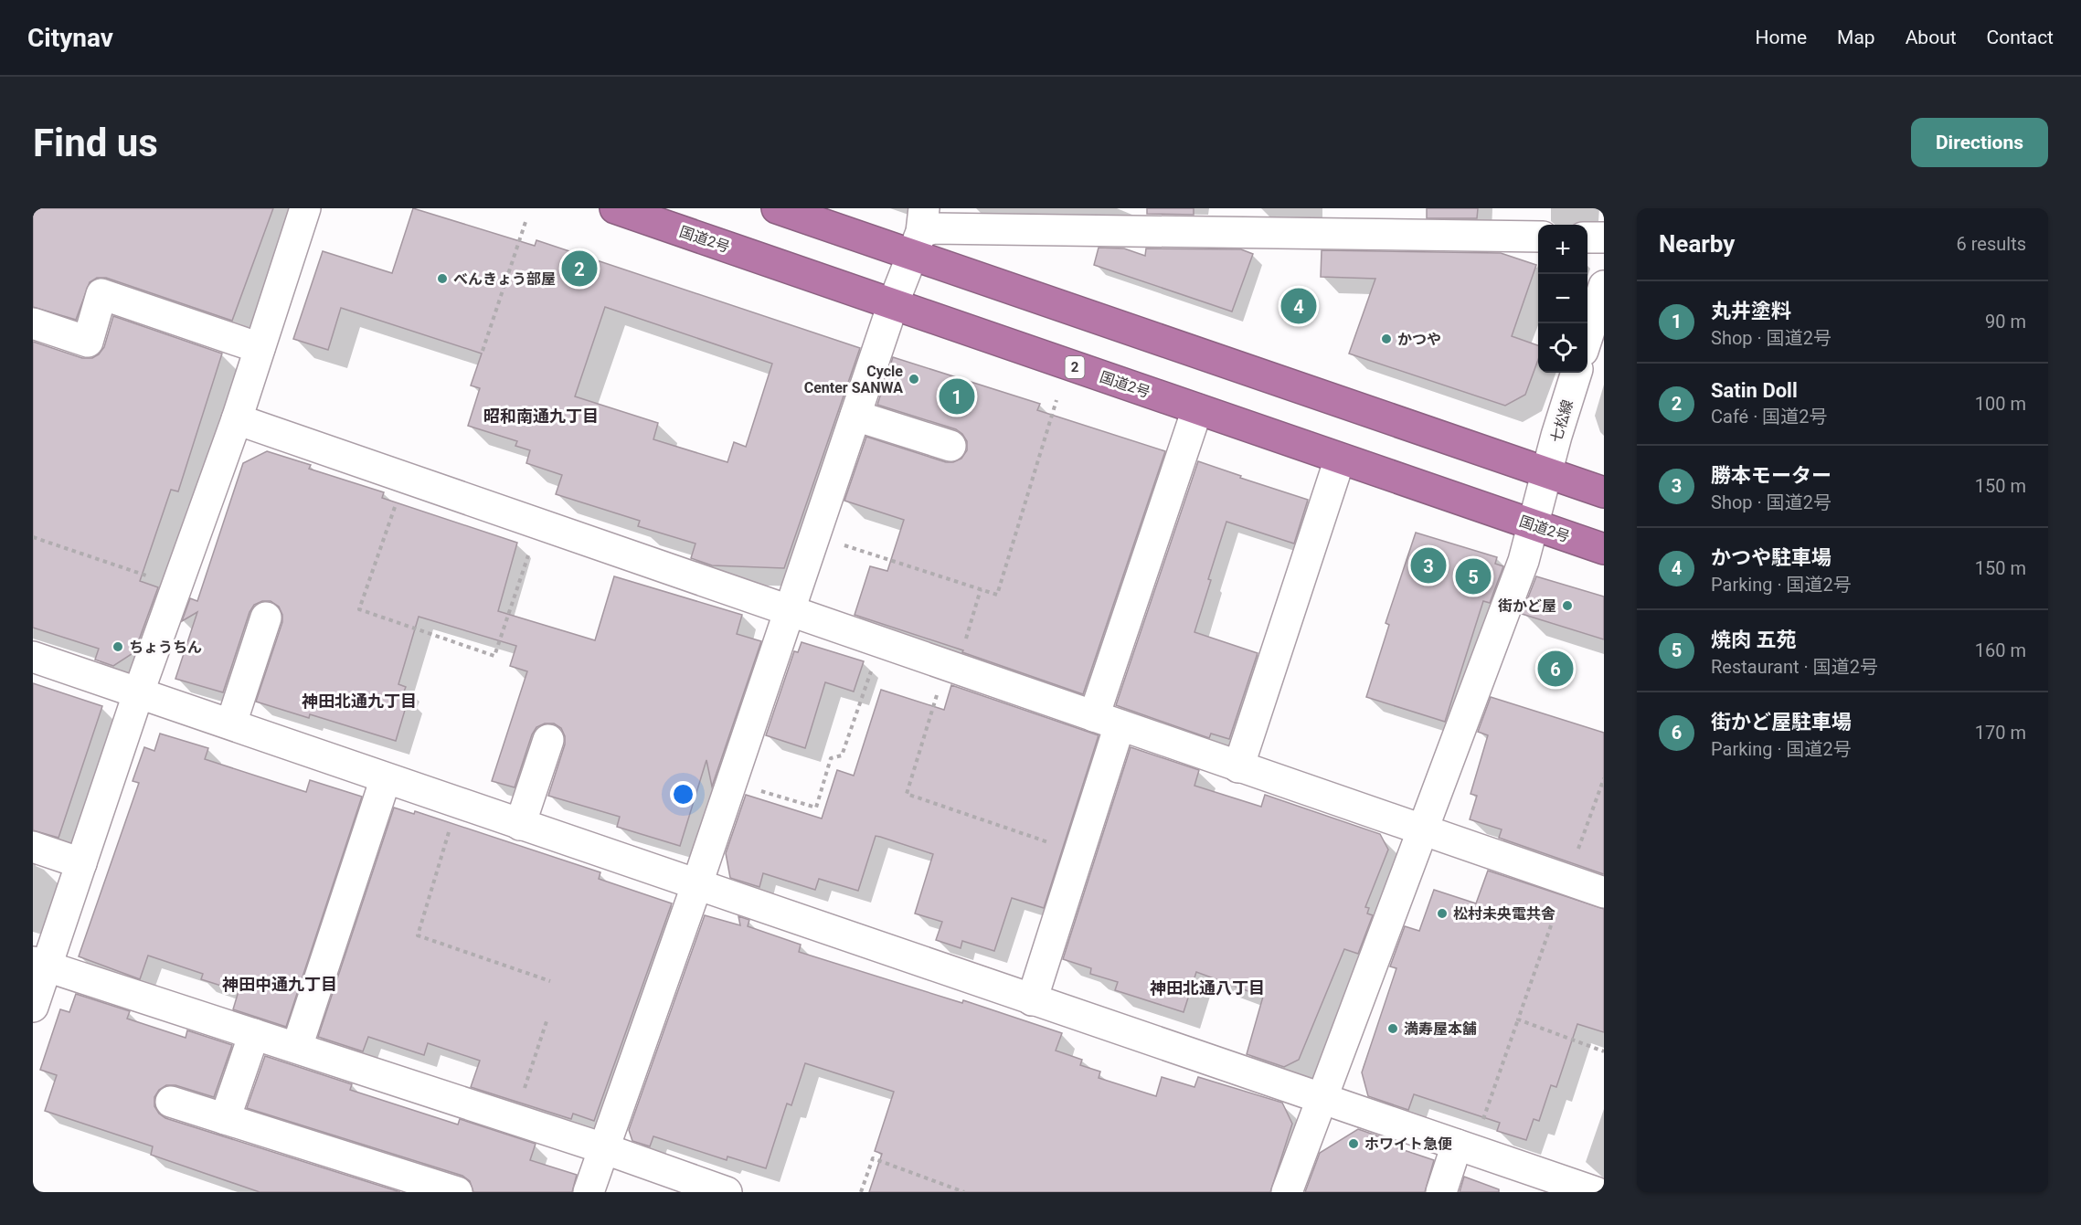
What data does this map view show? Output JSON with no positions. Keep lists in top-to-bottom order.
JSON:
{
  "streets": {
    "highway": ["国道2号", "2"],
    "street": ["七松線"]
  },
  "crossings": [
    ["国道2号", "七松線"]
  ],
  "districts": [
    "昭和南通九丁目",
    "神田北通九丁目",
    "神田中通九丁目",
    "神田北通八丁目"
  ],
  "places": [
    "べんきょう部屋",
    "かつや",
    "Cycle Center SANWA",
    "街かど屋",
    "ちょうちん",
    "松村未央電共舎",
    "満寿屋本舗",
    "ホワイト急便"
  ],
  "page": {
    "header": "Citynav",
    "nav": [
      "Home",
      "Map",
      "About",
      "Contact"
    ],
    "buttons": "Directions",
    "title": "Find us",
    "heading": ["Nearby", "6 results"],
    "map_buttons": ["+", "−"],
    "pins": [
      "2",
      "4",
      "1",
      "3",
      "5",
      "6"
    ],
    "list": [
      {
        "mark": "1",
        "name": "丸井塗料",
        "note": "Shop · 国道2号",
        "value": "90 m"
      },
      {
        "mark": "2",
        "name": "Satin Doll",
        "note": "Café · 国道2号",
        "value": "100 m"
      },
      {
        "mark": "3",
        "name": "勝本モーター",
        "note": "Shop · 国道2号",
        "value": "150 m"
      },
      {
        "mark": "4",
        "name": "かつや駐車場",
        "note": "Parking · 国道2号",
        "value": "150 m"
      },
      {
        "mark": "5",
        "name": "焼肉 五苑",
        "note": "Restaurant · 国道2号",
        "value": "160 m"
      },
      {
        "mark": "6",
        "name": "街かど屋駐車場",
        "note": "Parking · 国道2号",
        "value": "170 m"
      }
    ]
  }
}
